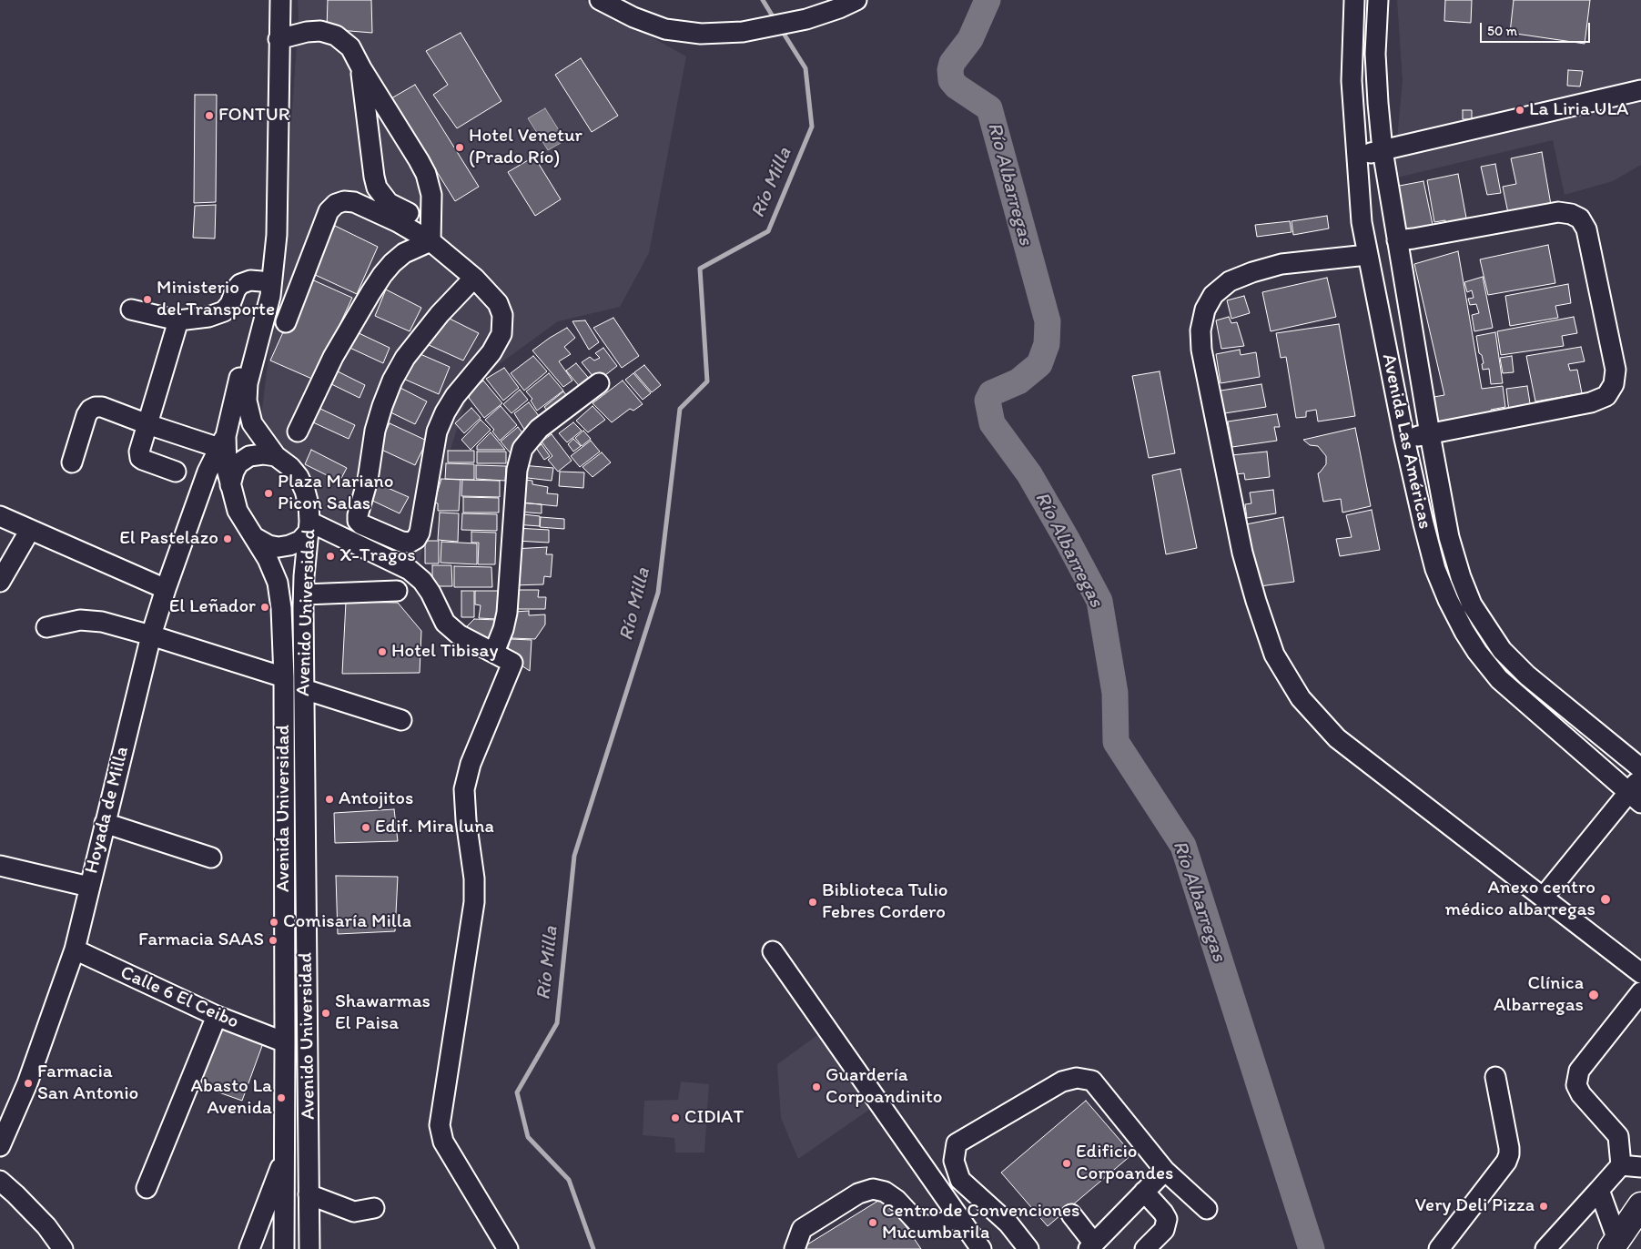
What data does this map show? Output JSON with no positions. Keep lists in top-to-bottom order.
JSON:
{
  "streets": {
    "street": [
      "Avenida Las Américas",
      "Avenido Universidad",
      "Avenida Universidad",
      "Hoyada de Milla",
      "Calle 6 El Ceibo"
    ]
  },
  "crossings": [
    ["Avenido Universidad", "Avenida Universidad"],
    ["Avenida Universidad", "Calle 6 El Ceibo"],
    ["Hoyada de Milla", "Calle 6 El Ceibo"]
  ],
  "water": ["Río Milla", "Río Albarregas"],
  "places": [
    "La Liria ULA",
    "FONTUR",
    "Hotel Venetur (Prado Río)",
    "Ministerio del Transporte",
    "Plaza Mariano Picon Salas",
    "El Pastelazo",
    "X-Tragos",
    "El Leñador",
    "Hotel Tibisay",
    "Antojitos",
    "Edif. Mira luna",
    "Anexo centro médico albarregas",
    "Biblioteca Tulio Febres Cordero",
    "Comisaría Milla",
    "Farmacia SAAS",
    "Clínica Albarregas",
    "Shawarmas El Paisa",
    "Farmacia San Antonio",
    "Guardería Corpoandinito",
    "Abasto La Avenida",
    "CIDIAT",
    "Edificio Corpoandes",
    "Very Deli Pizza",
    "Centro de Convenciones Mucumbarila"
  ],
  "scale_bar": "50 m"
}
